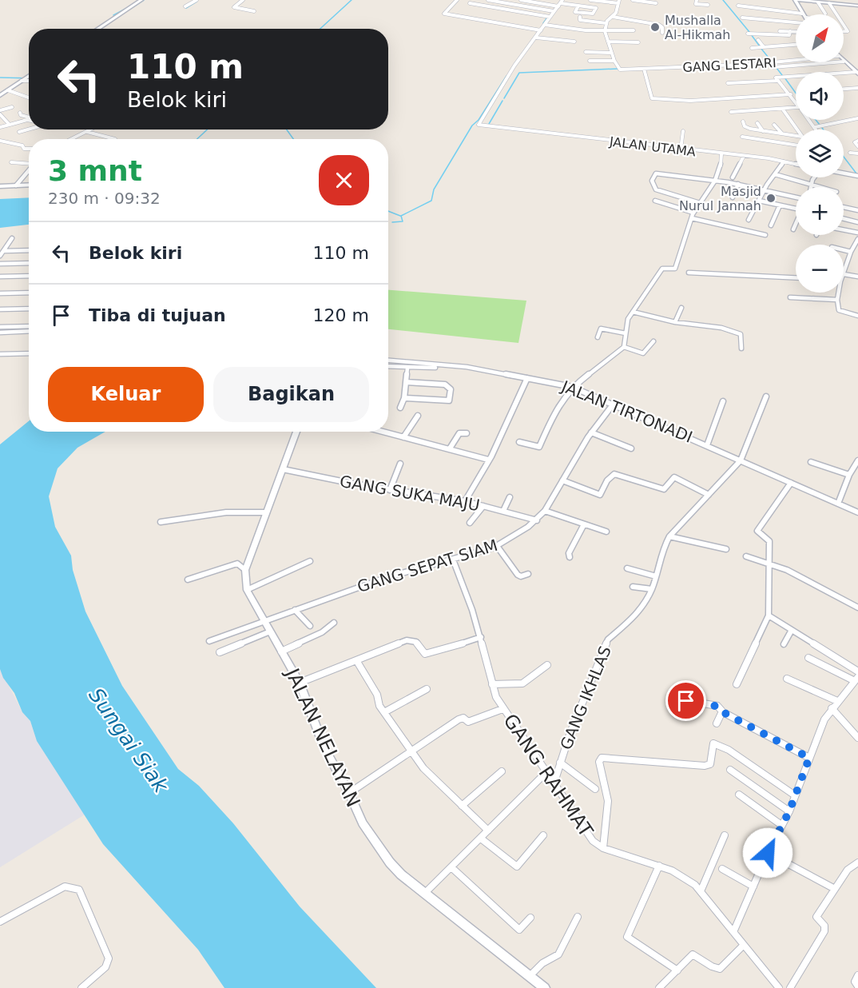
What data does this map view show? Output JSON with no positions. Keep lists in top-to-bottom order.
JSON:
{
  "streets": {
    "main road": ["JALAN NELAYAN"],
    "street": [
      "GANG LESTARI",
      "JALAN UTAMA",
      "JALAN TIRTONADI",
      "GANG SUKA MAJU",
      "GANG SEPAT SIAM",
      "GANG IKHLAS",
      "GANG RAHMAT"
    ]
  },
  "crossings": [
    ["JALAN TIRTONADI", "GANG SEPAT SIAM"],
    ["JALAN TIRTONADI", "GANG IKHLAS"],
    ["GANG SUKA MAJU", "GANG SEPAT SIAM"],
    ["GANG SUKA MAJU", "JALAN NELAYAN"],
    ["GANG SEPAT SIAM", "JALAN NELAYAN"],
    ["GANG SEPAT SIAM", "GANG RAHMAT"],
    ["GANG IKHLAS", "GANG RAHMAT"]
  ],
  "water": ["Sungai Siak"],
  "places": ["Mushalla Al-Hikmah", "Masjid Nurul Jannah"],
  "north": "top right",
  "page": {
    "map_buttons": ["+", "−"],
    "turn": ["110 m", "Belok kiri"],
    "heading": ["3 mnt", "230 m · 09:32"],
    "list": [
      {
        "name": "Belok kiri",
        "value": "110 m"
      },
      {
        "name": "Tiba di tujuan",
        "value": "120 m"
      }
    ],
    "buttons": ["Keluar", "Bagikan"]
  }
}
